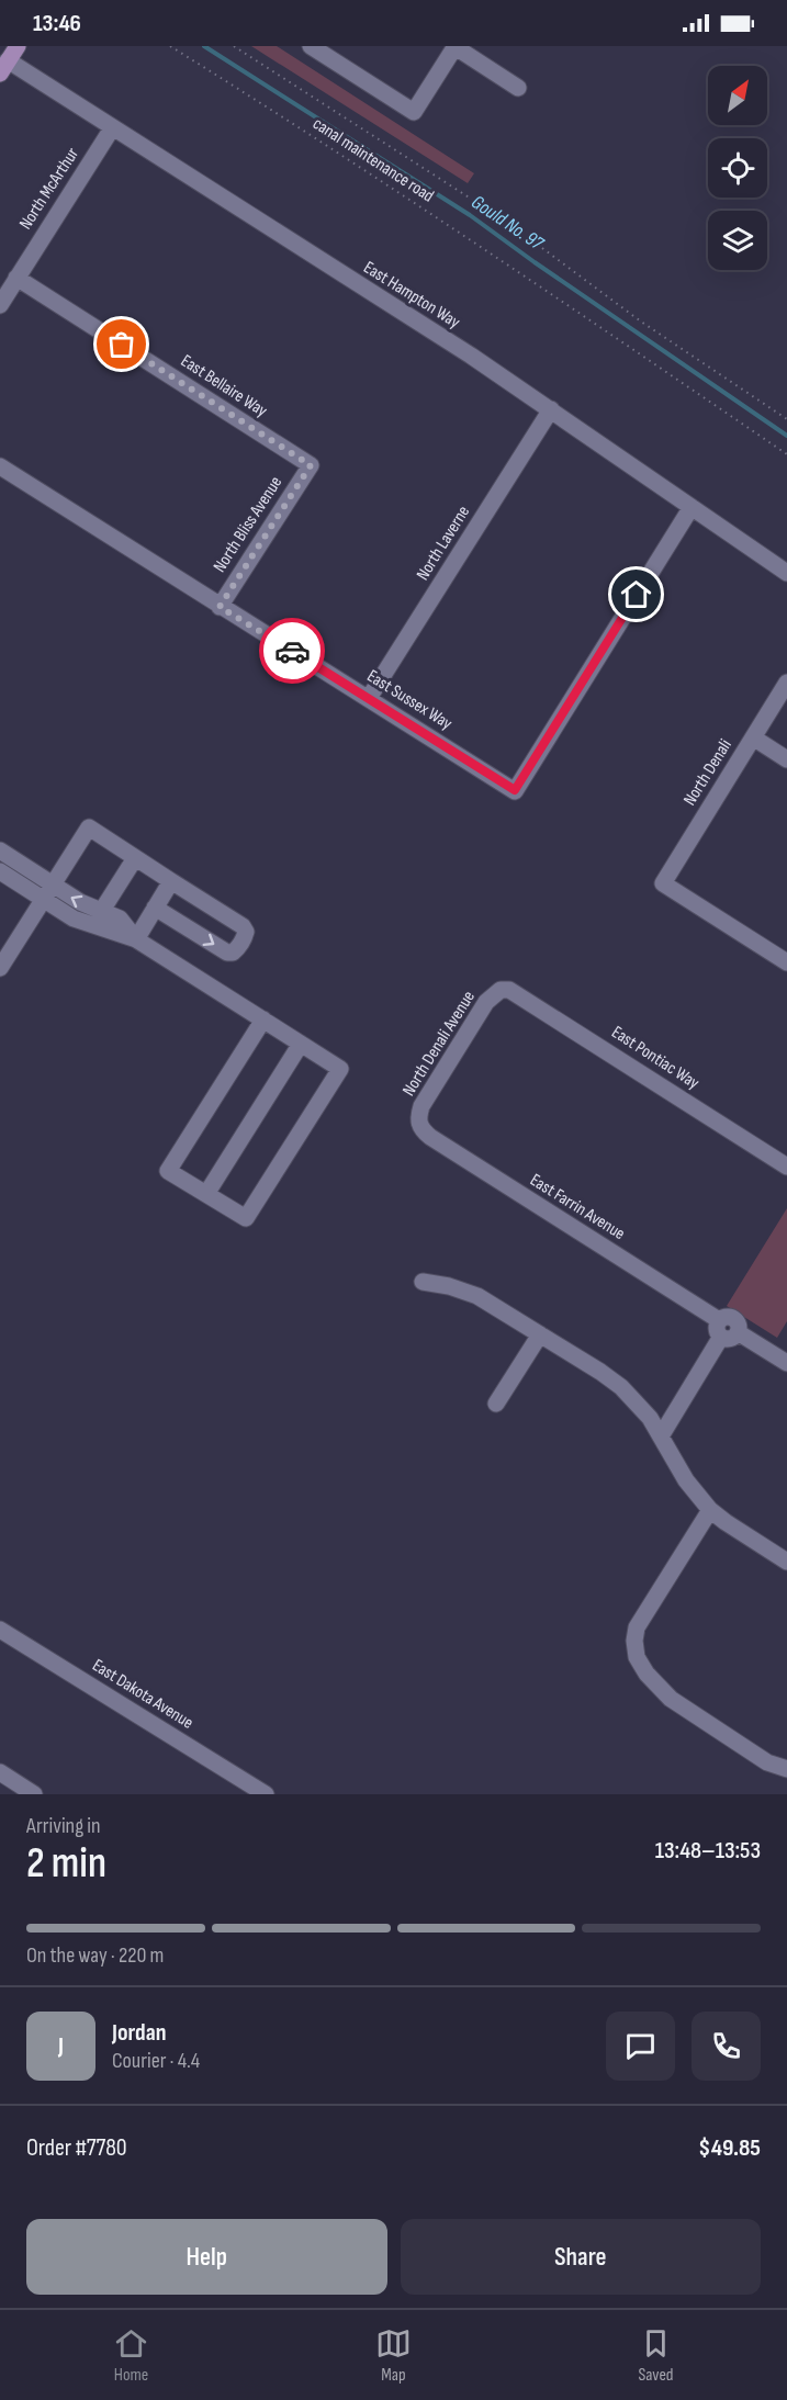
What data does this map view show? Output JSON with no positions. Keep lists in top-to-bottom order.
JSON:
{
  "streets": {
    "street": [
      "North McArthur",
      "East Hampton Way",
      "East Bellaire Way",
      "North Bliss Avenue",
      "North Laverne",
      "East Sussex Way",
      "North Denali",
      "North Denali Avenue",
      "East Pontiac Way",
      "East Farrin Avenue",
      "East Dakota Avenue"
    ],
    "path": ["canal maintenance road"]
  },
  "crossings": [
    ["North McArthur", "East Hampton Way"],
    ["North McArthur", "East Bellaire Way"],
    ["East Hampton Way", "North Laverne"],
    ["East Hampton Way", "East Sussex Way"],
    ["East Bellaire Way", "North Bliss Avenue"],
    ["North Bliss Avenue", "East Sussex Way"],
    ["North Laverne", "East Sussex Way"],
    ["North Denali Avenue", "East Pontiac Way"],
    ["North Denali Avenue", "East Farrin Avenue"]
  ],
  "water": ["Gould No. 97"],
  "north": "top right",
  "page": {
    "status": "13:46",
    "heading": ["2 min", "Arriving in", "13:48–13:53"],
    "panel": [
      "Jordan",
      "Courier · 4.4",
      "Order #7780",
      "$49.85"
    ],
    "bar": "On the way · 220 m",
    "round": "J",
    "buttons": ["Help", "Share"],
    "tabs": ["Home", "Map", "Saved"]
  }
}
